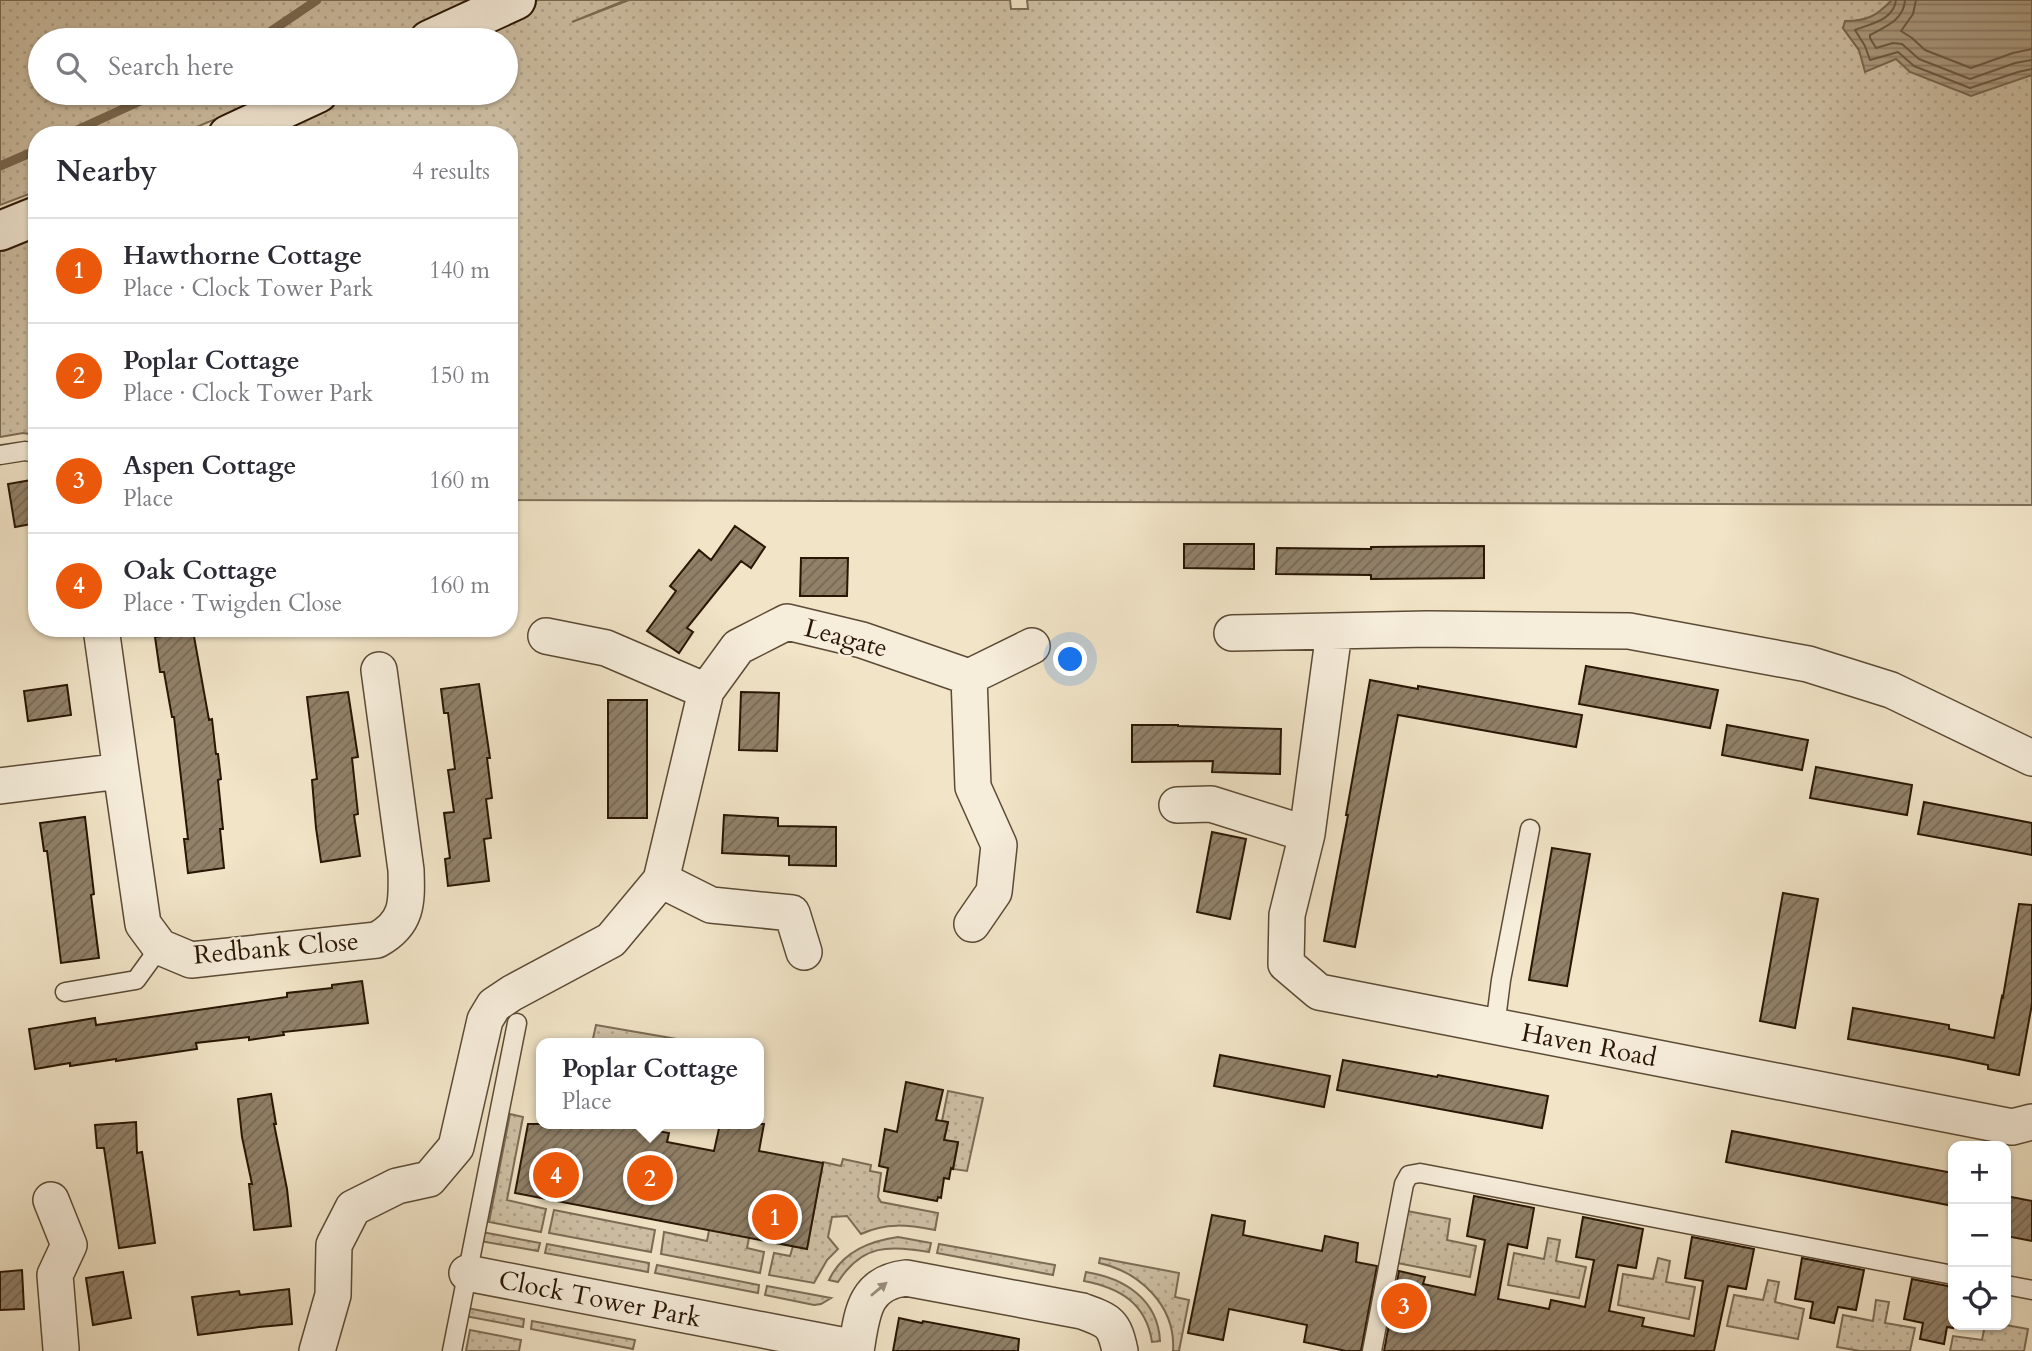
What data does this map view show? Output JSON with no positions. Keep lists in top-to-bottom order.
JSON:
{
  "streets": {
    "street": [
      "Leagate",
      "Redbank Close",
      "Haven Road",
      "Clock Tower Park"
    ]
  },
  "page": {
    "search": "Search here",
    "heading": ["Nearby", "4 results"],
    "list": [
      {
        "mark": "1",
        "name": "Hawthorne Cottage",
        "note": "Place · Clock Tower Park",
        "value": "140 m"
      },
      {
        "mark": "2",
        "name": "Poplar Cottage",
        "note": "Place · Clock Tower Park",
        "value": "150 m"
      },
      {
        "mark": "3",
        "name": "Aspen Cottage",
        "note": "Place",
        "value": "160 m"
      },
      {
        "mark": "4",
        "name": "Oak Cottage",
        "note": "Place · Twigden Close",
        "value": "160 m"
      }
    ],
    "popup": ["Poplar Cottage", "Place"],
    "map_buttons": ["+", "−"],
    "pins": [
      "4",
      "2",
      "1",
      "3"
    ]
  }
}
